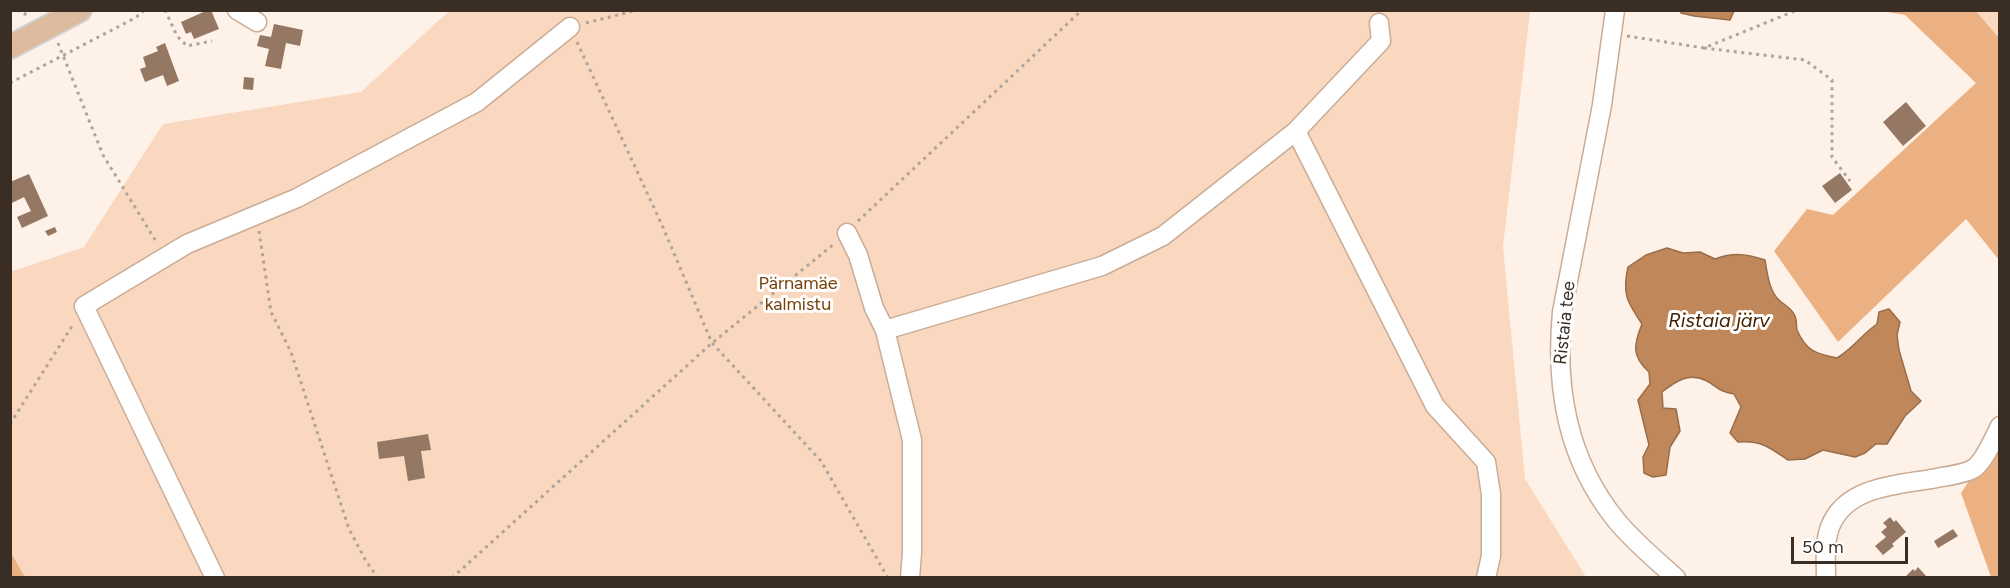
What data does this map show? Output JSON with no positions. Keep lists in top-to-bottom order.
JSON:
{
  "streets": {
    "street": ["Ristaia tee"]
  },
  "water": ["Ristaia järv"],
  "parks": ["Pärnamäe kalmistu"],
  "scale_bar": "50 m"
}
